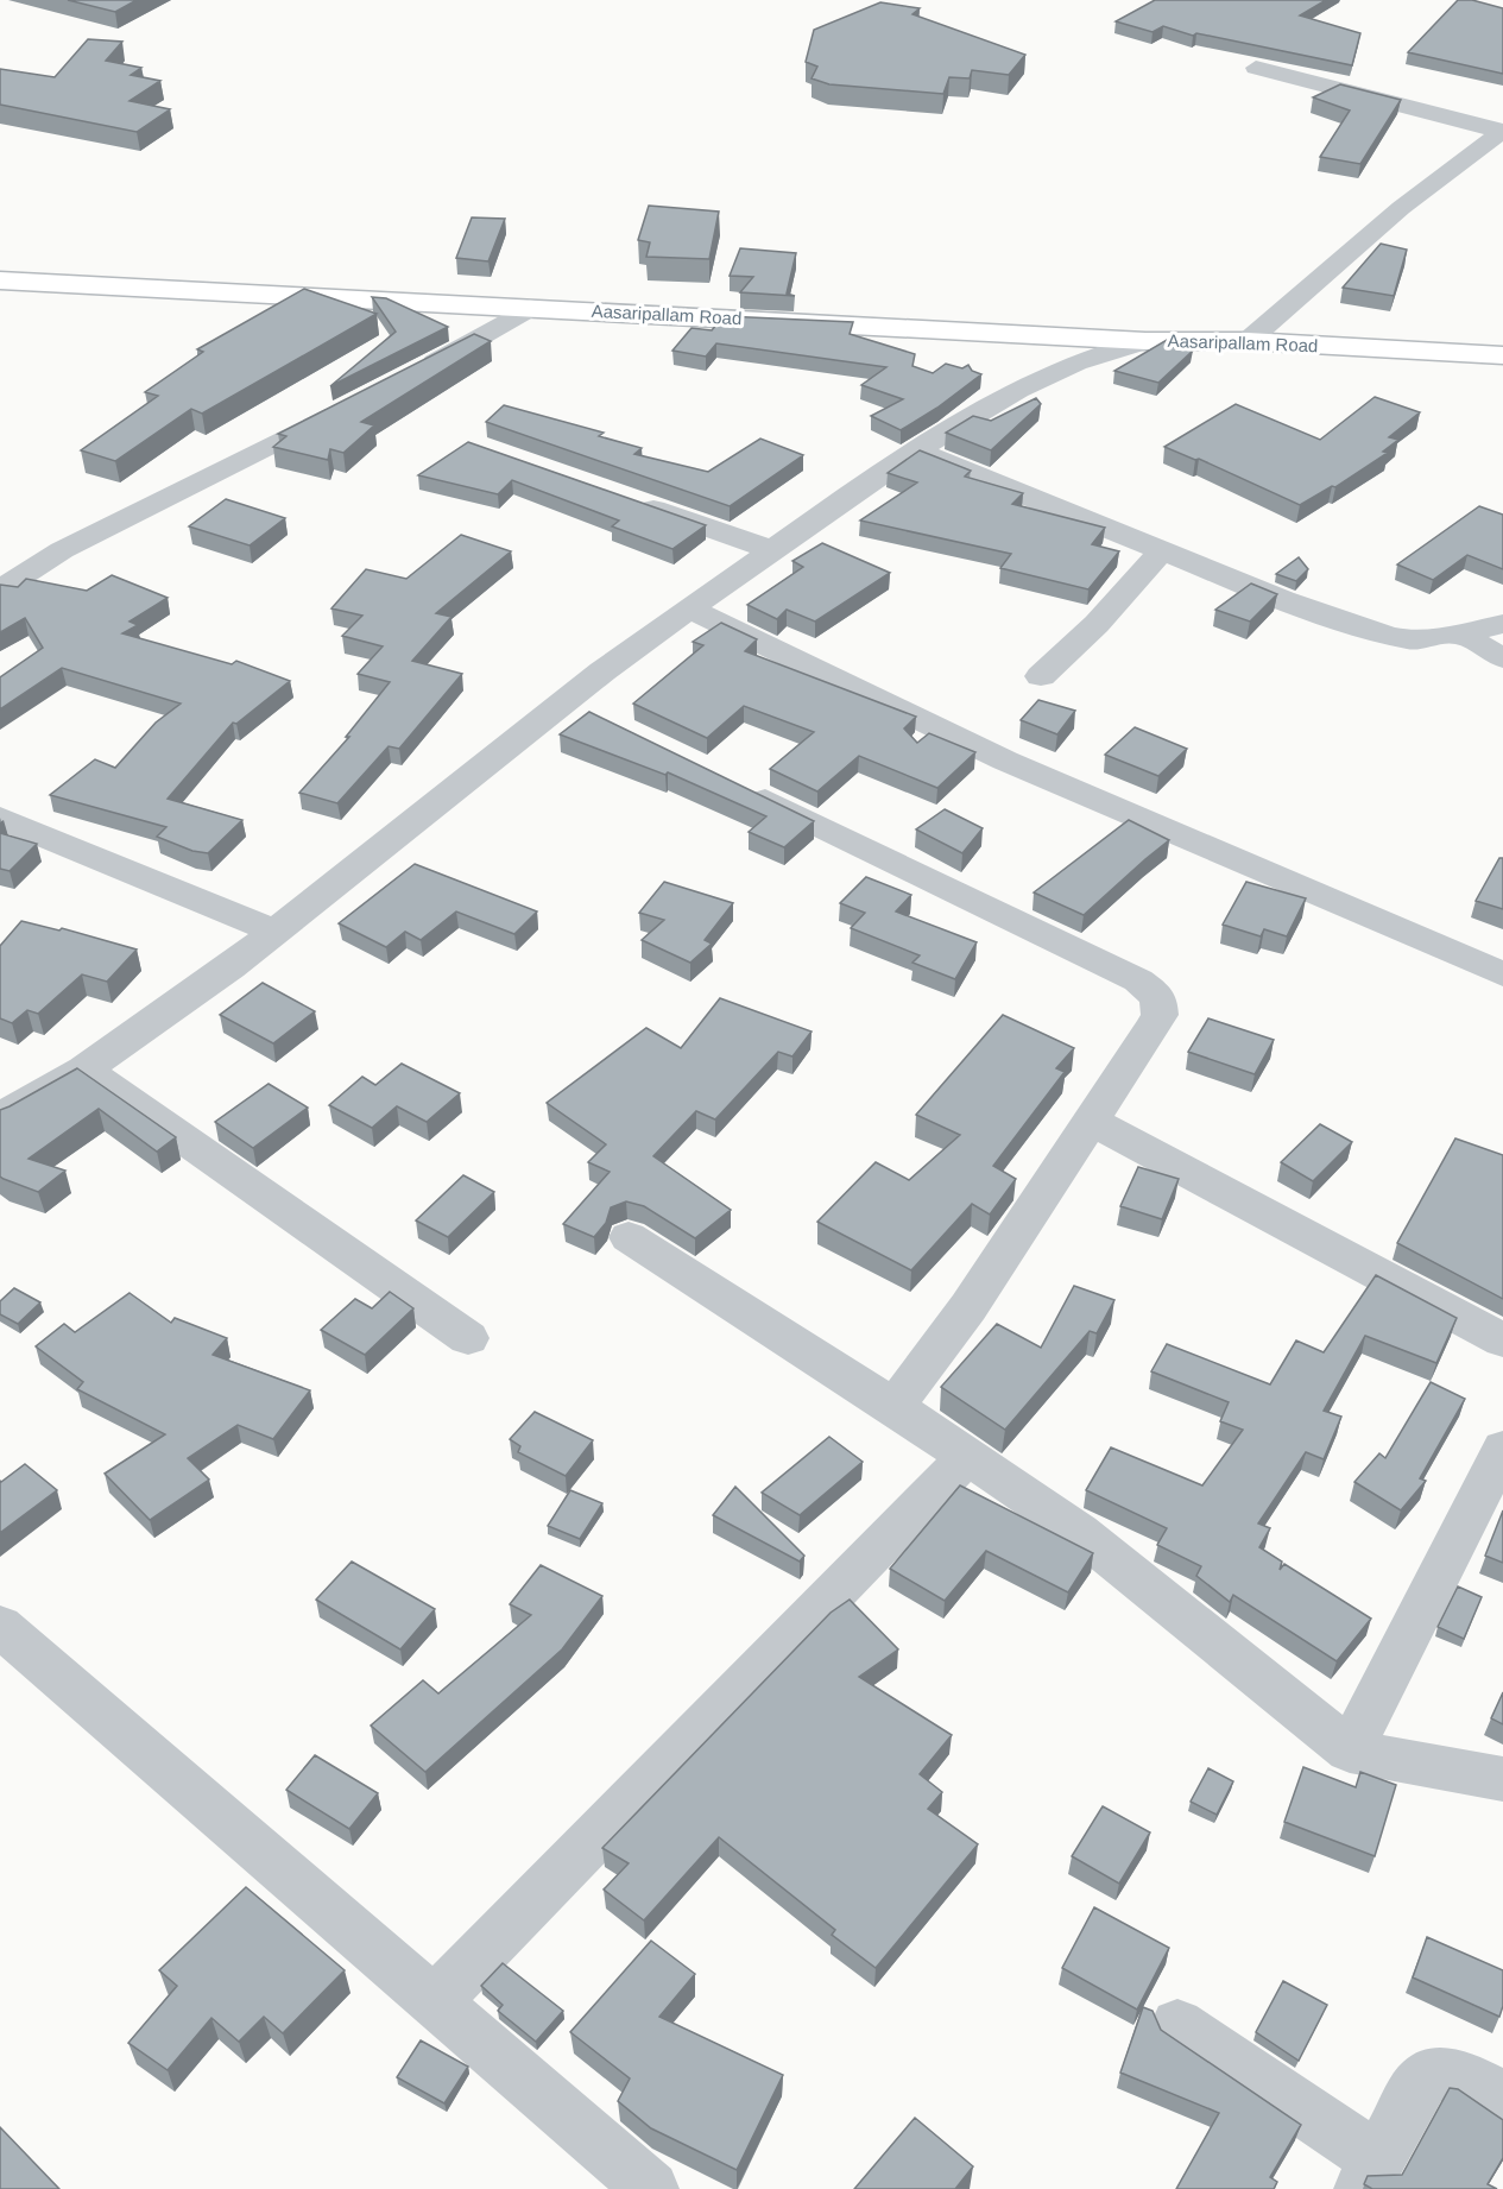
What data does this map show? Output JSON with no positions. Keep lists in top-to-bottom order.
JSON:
{
  "streets": {
    "main road": ["Aasaripallam Road"]
  }
}
